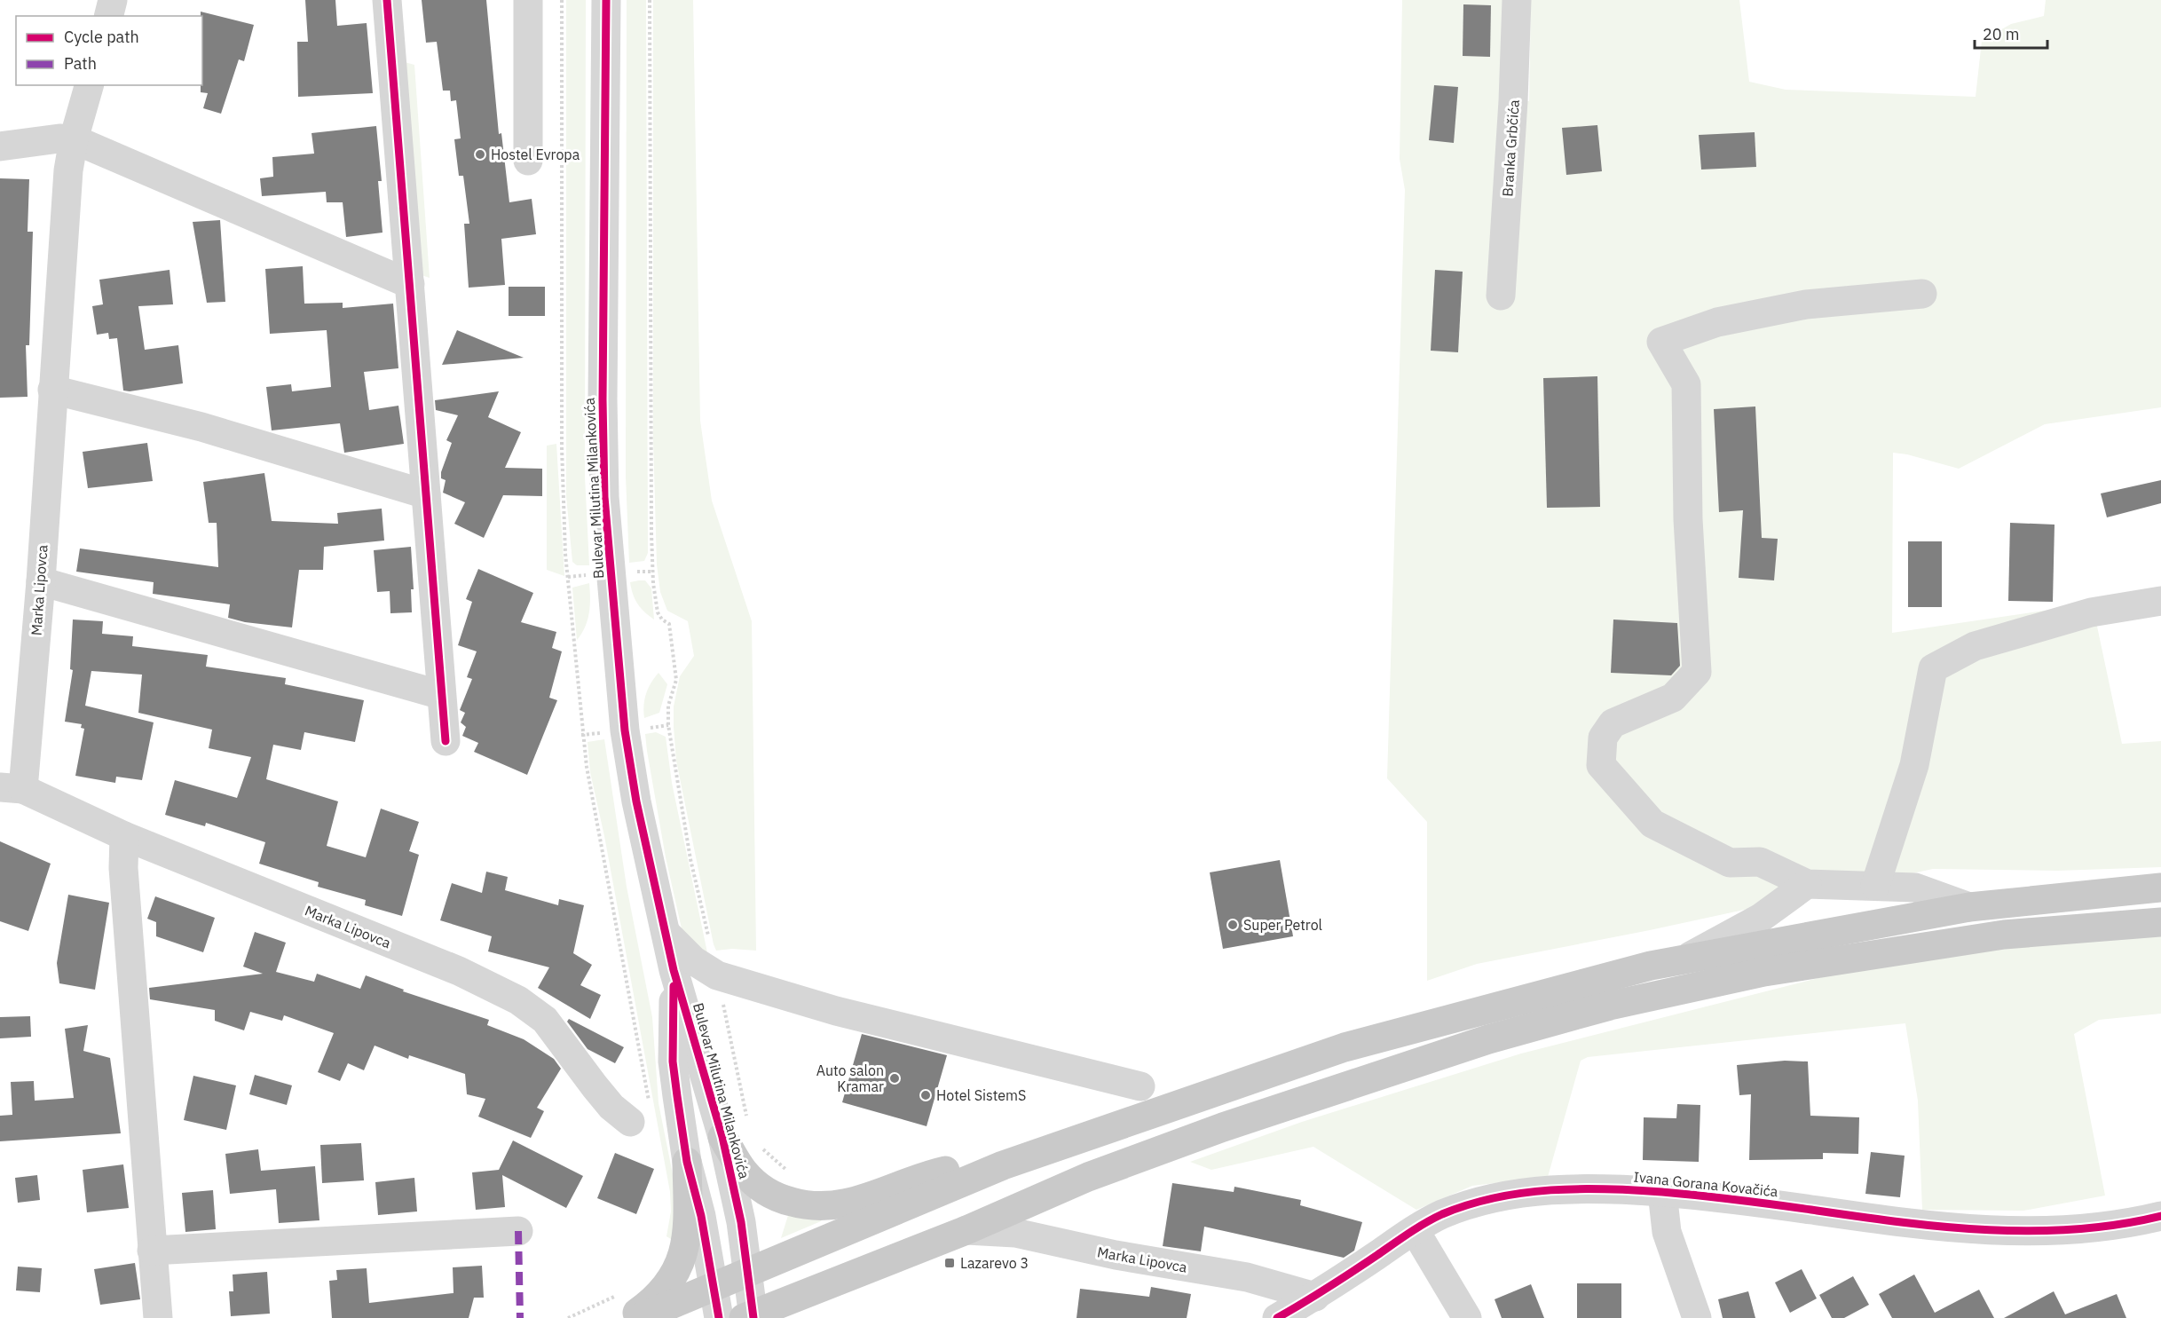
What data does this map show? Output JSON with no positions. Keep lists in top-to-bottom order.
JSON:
{
  "streets": {
    "street": [
      "Branka Grbčića",
      "Bulevar Milutina Milankovića",
      "Marka Lipovca",
      "Ivana Gorana Kovačića"
    ]
  },
  "crossings": [
    ["Marka Lipovca", "Ivana Gorana Kovačića"]
  ],
  "places": {
    "other": [
      "Hostel Evropa",
      "Super Petrol",
      "Auto salon Kramar",
      "Hotel SistemS"
    ],
    "transit": ["Lazarevo 3"]
  },
  "legend": ["Cycle path", "Path"],
  "scale_bar": "20 m"
}
